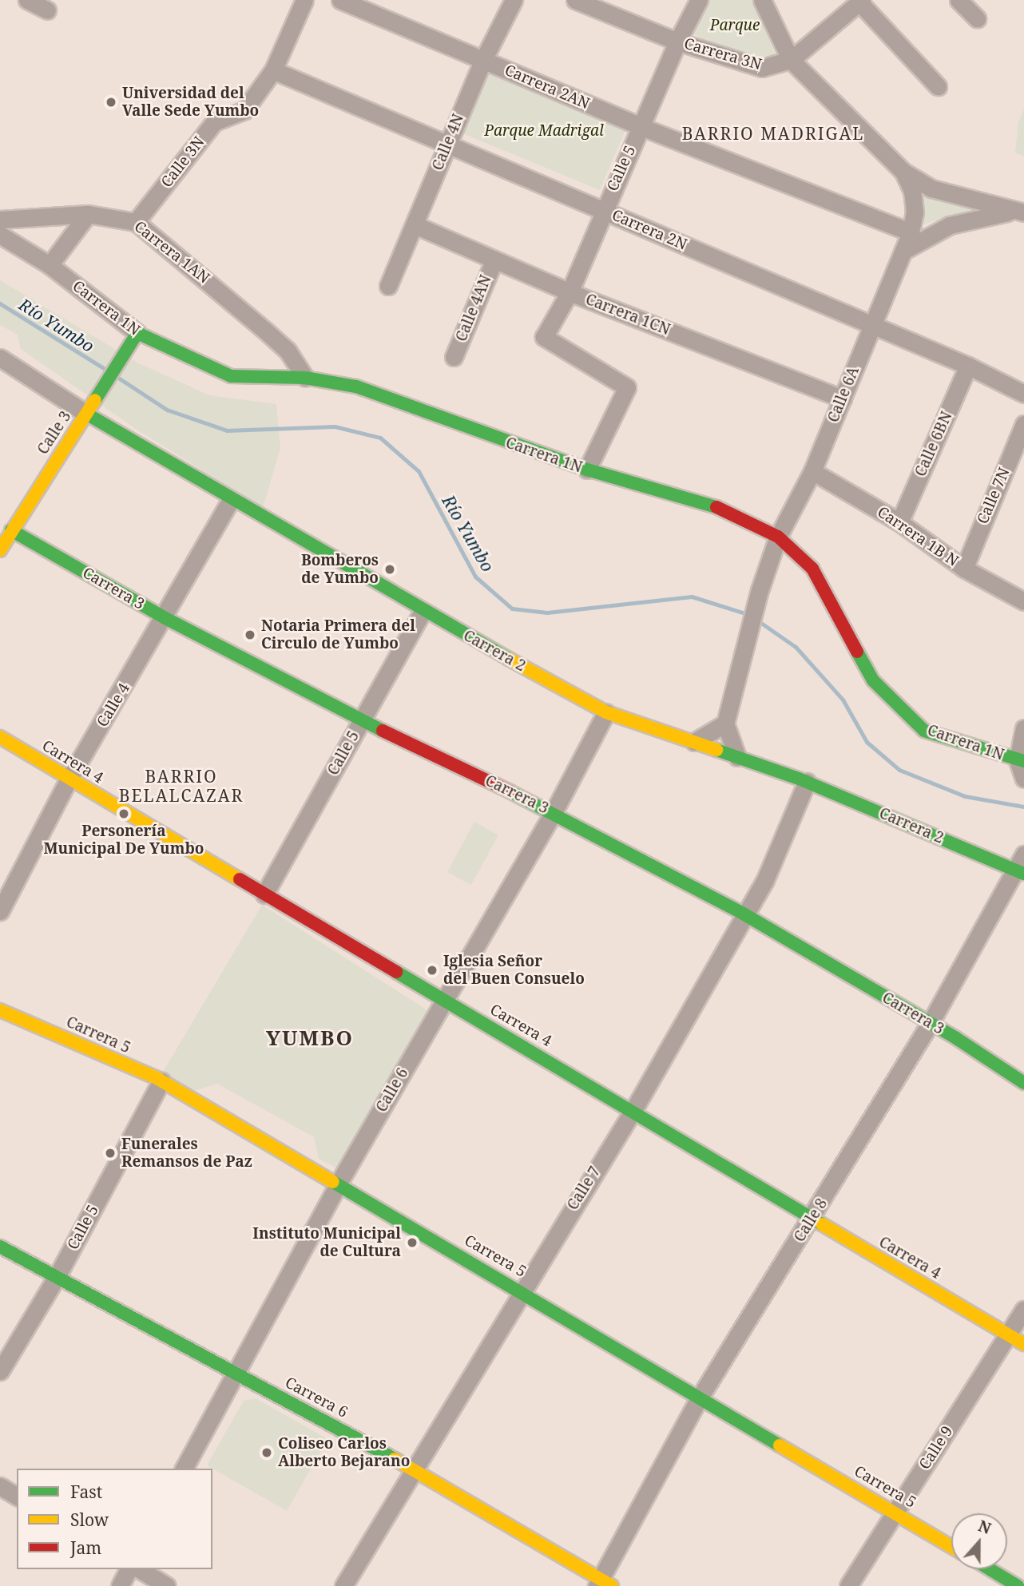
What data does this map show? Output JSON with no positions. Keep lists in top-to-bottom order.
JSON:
{
  "streets": {
    "street": [
      "Carrera 3N",
      "Carrera 2AN",
      "Calle 4N",
      "Calle 3N",
      "Calle 5",
      "Carrera 2N",
      "Carrera 1AN",
      "Carrera 1N",
      "Calle 4AN",
      "Carrera 1CN",
      "Calle 6A",
      "Calle 3",
      "Calle 6BN",
      "Calle 7N",
      "Carrera 1B N",
      "Carrera 3",
      "Carrera 2",
      "Calle 4",
      "Carrera 4",
      "Carrera 5",
      "Calle 6",
      "Calle 7",
      "Calle 8",
      "Carrera 6",
      "Calle 9"
    ]
  },
  "crossings": [
    ["Carrera 3N", "Calle 5"],
    ["Carrera 2AN", "Calle 4N"],
    ["Carrera 2AN", "Calle 5"],
    ["Carrera 2AN", "Calle 6A"],
    ["Calle 4N", "Carrera 2N"],
    ["Calle 4N", "Carrera 1CN"],
    ["Calle 3N", "Carrera 2N"],
    ["Calle 3N", "Carrera 1AN"],
    ["Calle 5", "Carrera 2N"],
    ["Calle 5", "Carrera 1N"],
    ["Calle 5", "Carrera 1CN"],
    ["Calle 5", "Carrera 3"],
    ["Calle 5", "Carrera 2"],
    ["Calle 5", "Carrera 4"],
    ["Calle 5", "Carrera 5"],
    ["Calle 5", "Carrera 6"],
    ["Carrera 2N", "Calle 6A"],
    ["Carrera 2N", "Calle 6BN"],
    ["Carrera 1AN", "Carrera 1N"],
    ["Carrera 1N", "Calle 6A"],
    ["Carrera 1N", "Calle 3"],
    ["Calle 4AN", "Carrera 1CN"],
    ["Carrera 1CN", "Calle 6A"],
    ["Calle 6A", "Carrera 1B N"],
    ["Calle 3", "Carrera 3"],
    ["Calle 3", "Carrera 2"],
    ["Calle 6BN", "Carrera 1B N"],
    ["Calle 7N", "Carrera 1B N"],
    ["Carrera 3", "Calle 4"],
    ["Carrera 3", "Calle 6"],
    ["Carrera 3", "Calle 7"],
    ["Carrera 3", "Calle 8"],
    ["Carrera 2", "Calle 4"],
    ["Carrera 2", "Calle 6"],
    ["Carrera 2", "Calle 7"],
    ["Carrera 2", "Calle 8"],
    ["Calle 4", "Carrera 4"],
    ["Carrera 4", "Calle 6"],
    ["Carrera 4", "Calle 7"],
    ["Carrera 4", "Calle 8"],
    ["Carrera 4", "Calle 9"],
    ["Carrera 5", "Calle 6"],
    ["Carrera 5", "Calle 7"],
    ["Carrera 5", "Calle 8"],
    ["Carrera 5", "Calle 9"],
    ["Calle 6", "Carrera 6"],
    ["Calle 7", "Carrera 6"],
    ["Calle 8", "Carrera 6"]
  ],
  "districts": ["BARRIO MADRIGAL", "BARRIO BELALCAZAR", "YUMBO"],
  "water": ["Río Yumbo"],
  "parks": ["Parque", "Parque Madrigal"],
  "places": [
    "Universidad del Valle Sede Yumbo",
    "Bomberos de Yumbo",
    "Notaria Primera del Circulo de Yumbo",
    "Personería Municipal De Yumbo",
    "Iglesia Señor del Buen Consuelo",
    "Funerales Remansos de Paz",
    "Instituto Municipal de Cultura",
    "Coliseo Carlos Alberto Bejarano"
  ],
  "legend": ["Fast", "Slow", "Jam"],
  "north": "top"
}
